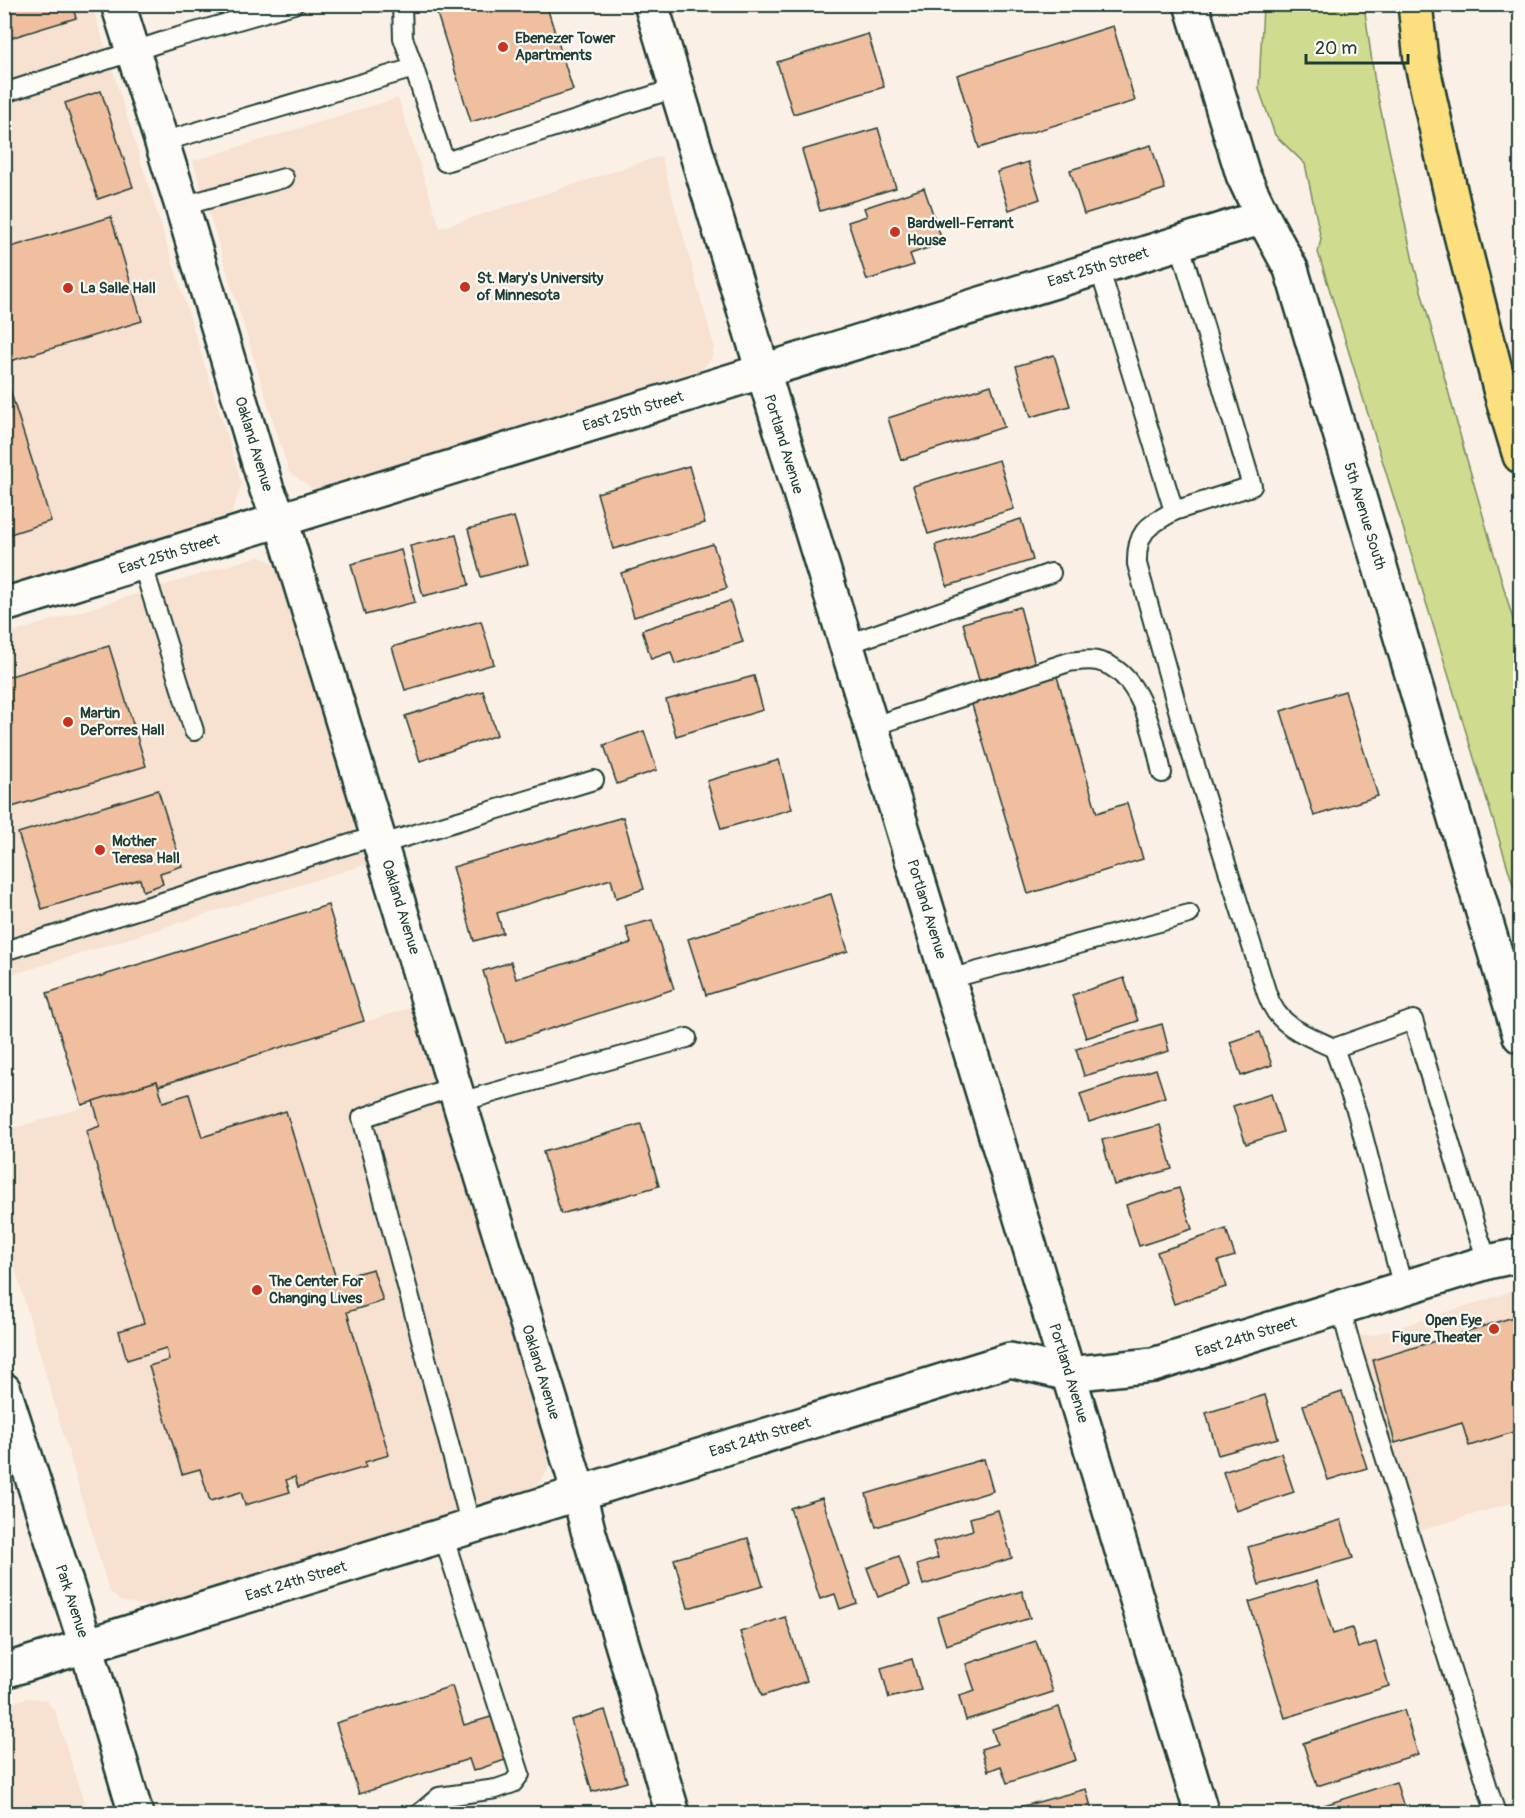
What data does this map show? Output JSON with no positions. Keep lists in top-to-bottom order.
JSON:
{
  "streets": {
    "street": [
      "East 25th Street",
      "Oakland Avenue",
      "Portland Avenue",
      "5th Avenue South",
      "East 24th Street",
      "Park Avenue"
    ]
  },
  "crossings": [
    ["East 25th Street", "Oakland Avenue"],
    ["East 25th Street", "Portland Avenue"],
    ["East 25th Street", "5th Avenue South"],
    ["Oakland Avenue", "East 24th Street"],
    ["Portland Avenue", "East 24th Street"],
    ["East 24th Street", "Park Avenue"]
  ],
  "places": [
    "Ebenezer Tower Apartments",
    "Bardwell-Ferrant House",
    "St. Mary's University of Minnesota",
    "La Salle Hall",
    "Martin DePorres Hall",
    "Mother Teresa Hall",
    "The Center For Changing Lives",
    "Open Eye Figure Theater"
  ],
  "scale_bar": "20 m"
}
